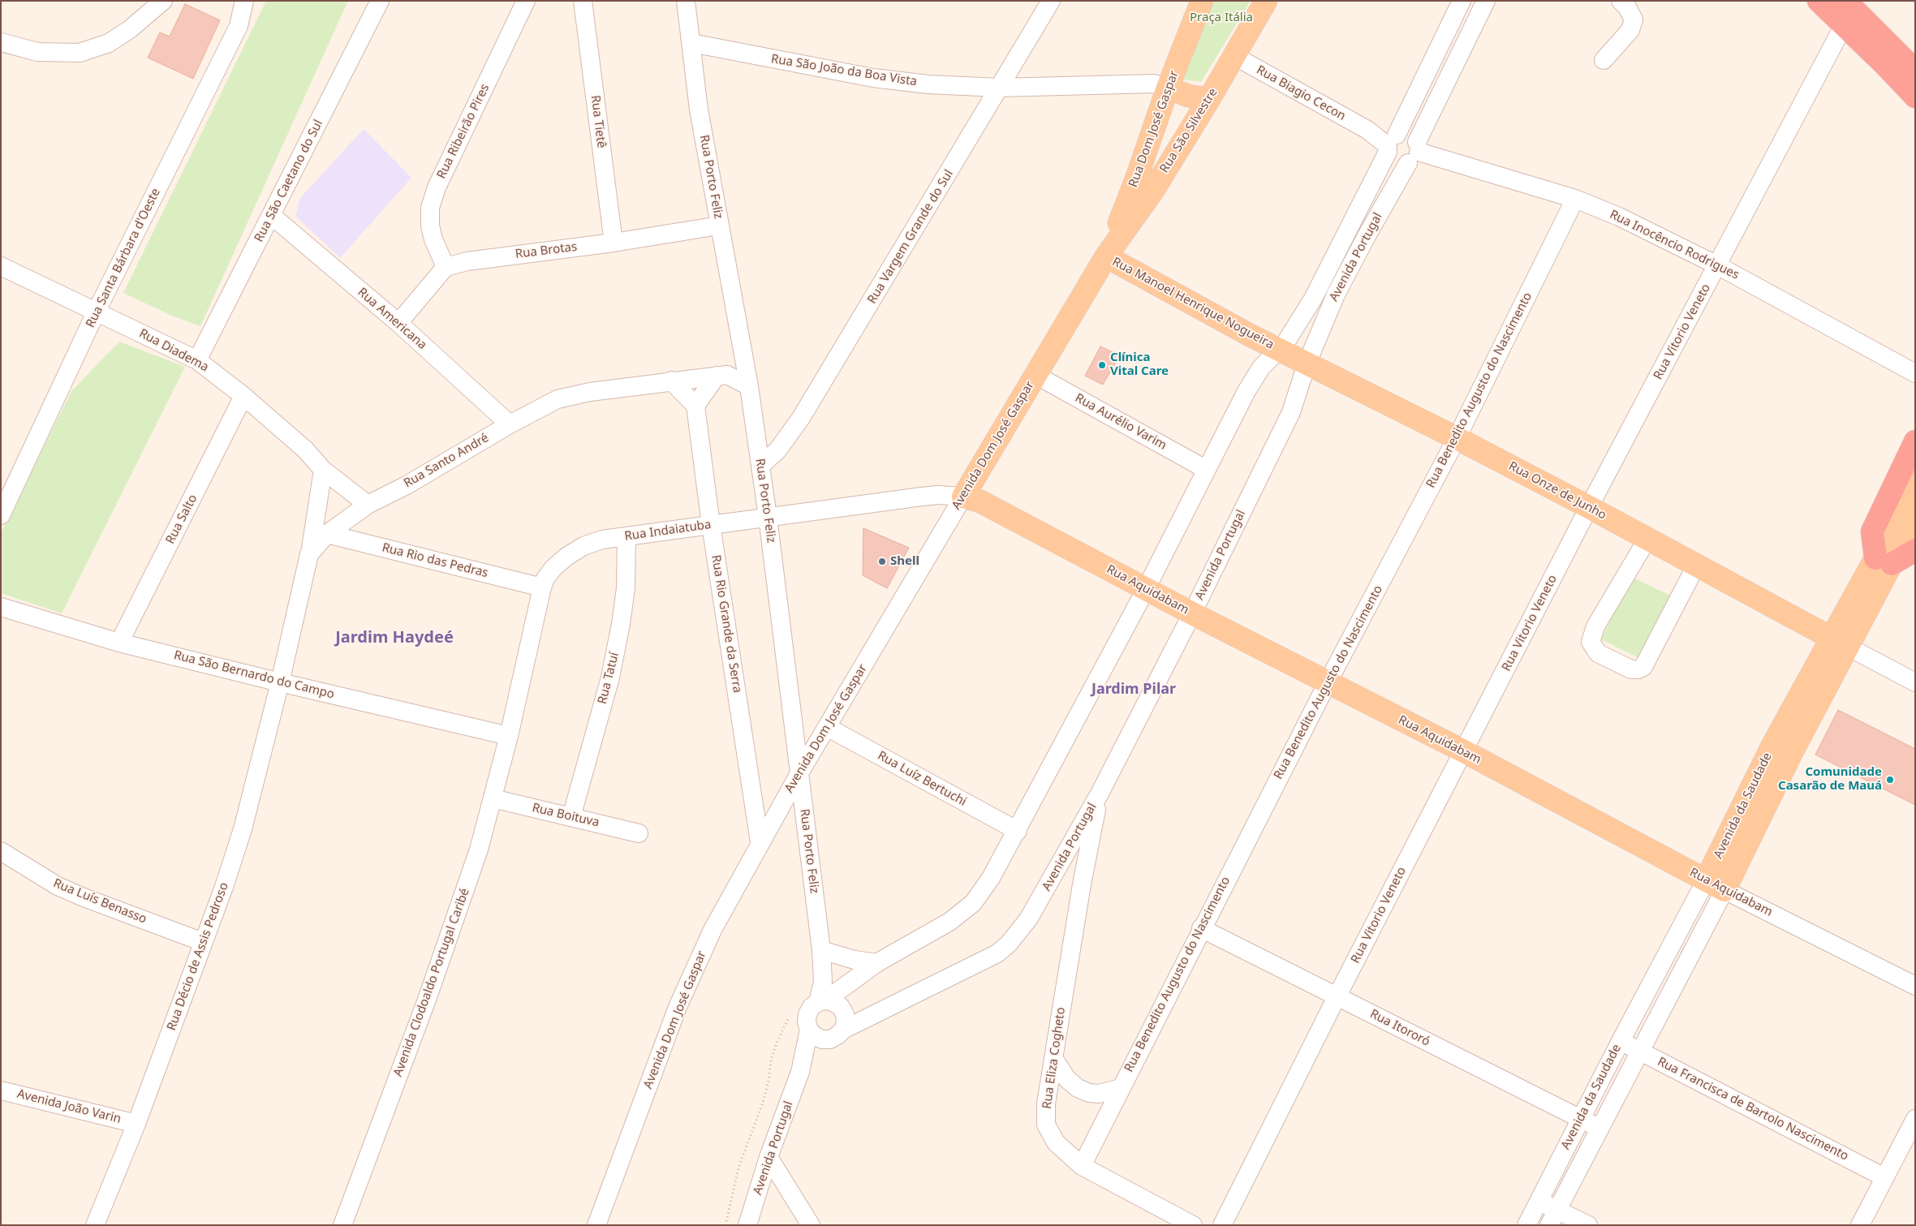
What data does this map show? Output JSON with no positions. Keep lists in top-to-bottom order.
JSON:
{
  "streets": {
    "main road": [
      "Rua Dom José Gaspar",
      "Rua São Silvestre",
      "Rua Manoel Henrique Nogueira",
      "Avenida Dom José Gaspar",
      "Rua Onze de Junho",
      "Rua Aquidabam",
      "Avenida da Saudade"
    ],
    "street": [
      "Rua São João da Boa Vista",
      "Rua Biagio Cecon",
      "Rua Tietê",
      "Rua Ribeirão Pires",
      "Rua Porto Feliz",
      "Rua São Caetano do Sul",
      "Rua Vargem Grande do Sul",
      "Rua Inocêncio Rodrigues",
      "Rua Brotas",
      "Avenida Portugal",
      "Rua Santa Bárbara d'Oeste",
      "Rua Americana",
      "Rua Vitorio Veneto",
      "Rua Diadema",
      "Rua Benedito Augusto do Nascimento",
      "Rua Aurélio Varim",
      "Rua Santo André",
      "Rua Salto",
      "Rua Indaiatuba",
      "Rua Rio das Pedras",
      "Rua Rio Grande da Serra",
      "Rua São Bernardo do Campo",
      "Rua Tatuí",
      "Rua Luíz Bertuchi",
      "Rua Boituva",
      "Rua Luís Benasso",
      "Rua Décio de Assis Pedroso",
      "Avenida Clodoaldo Portugal Caribé",
      "Rua Itororó",
      "Rua Eliza Cogheto",
      "Avenida João Varin",
      "Rua Francisca de Bartolo Nascimento"
    ]
  },
  "crossings": [
    ["Rua São João da Boa Vista", "Rua Dom José Gaspar"],
    ["Rua São João da Boa Vista", "Rua Porto Feliz"],
    ["Rua São João da Boa Vista", "Rua Vargem Grande do Sul"],
    ["Rua Biagio Cecon", "Rua São Silvestre"],
    ["Rua Biagio Cecon", "Rua Inocêncio Rodrigues"],
    ["Rua Biagio Cecon", "Avenida Portugal"],
    ["Rua Tietê", "Rua Brotas"],
    ["Rua Dom José Gaspar", "Rua São Silvestre"],
    ["Rua Dom José Gaspar", "Rua Manoel Henrique Nogueira"],
    ["Rua Dom José Gaspar", "Avenida Dom José Gaspar"],
    ["Rua São Silvestre", "Rua Manoel Henrique Nogueira"],
    ["Rua São Silvestre", "Avenida Dom José Gaspar"],
    ["Rua Ribeirão Pires", "Rua Brotas"],
    ["Rua Porto Feliz", "Rua Vargem Grande do Sul"],
    ["Rua Porto Feliz", "Rua Brotas"],
    ["Rua Porto Feliz", "Avenida Portugal"],
    ["Rua Porto Feliz", "Avenida Dom José Gaspar"],
    ["Rua Porto Feliz", "Rua Indaiatuba"],
    ["Rua São Caetano do Sul", "Rua Americana"],
    ["Rua São Caetano do Sul", "Rua Diadema"],
    ["Rua Inocêncio Rodrigues", "Avenida Portugal"],
    ["Rua Inocêncio Rodrigues", "Rua Vitorio Veneto"],
    ["Rua Inocêncio Rodrigues", "Rua Benedito Augusto do Nascimento"],
    ["Avenida Portugal", "Rua Manoel Henrique Nogueira"],
    ["Avenida Portugal", "Rua Aurélio Varim"],
    ["Avenida Portugal", "Rua Onze de Junho"],
    ["Avenida Portugal", "Rua Aquidabam"],
    ["Avenida Portugal", "Rua Luíz Bertuchi"],
    ["Avenida Portugal", "Rua Eliza Cogheto"],
    ["Rua Santa Bárbara d'Oeste", "Rua Diadema"],
    ["Rua Manoel Henrique Nogueira", "Avenida Dom José Gaspar"],
    ["Rua Manoel Henrique Nogueira", "Rua Onze de Junho"],
    ["Rua Americana", "Rua Santo André"],
    ["Rua Vitorio Veneto", "Rua Onze de Junho"],
    ["Rua Vitorio Veneto", "Rua Aquidabam"],
    ["Rua Vitorio Veneto", "Rua Itororó"],
    ["Rua Diadema", "Rua Santo André"],
    ["Rua Diadema", "Rua Salto"],
    ["Rua Benedito Augusto do Nascimento", "Rua Onze de Junho"],
    ["Rua Benedito Augusto do Nascimento", "Rua Aquidabam"],
    ["Rua Benedito Augusto do Nascimento", "Rua Itororó"],
    ["Rua Benedito Augusto do Nascimento", "Rua Eliza Cogheto"],
    ["Rua Aurélio Varim", "Avenida Dom José Gaspar"],
    ["Avenida Dom José Gaspar", "Rua Indaiatuba"],
    ["Avenida Dom José Gaspar", "Rua Aquidabam"],
    ["Avenida Dom José Gaspar", "Rua Rio Grande da Serra"],
    ["Avenida Dom José Gaspar", "Rua Luíz Bertuchi"],
    ["Rua Santo André", "Rua Rio das Pedras"],
    ["Rua Santo André", "Rua São Bernardo do Campo"],
    ["Rua Santo André", "Rua Décio de Assis Pedroso"],
    ["Rua Onze de Junho", "Avenida da Saudade"],
    ["Rua Salto", "Rua São Bernardo do Campo"],
    ["Rua Indaiatuba", "Rua Rio das Pedras"],
    ["Rua Indaiatuba", "Rua Aquidabam"],
    ["Rua Indaiatuba", "Rua Rio Grande da Serra"],
    ["Rua Indaiatuba", "Rua São Bernardo do Campo"],
    ["Rua Indaiatuba", "Rua Tatuí"],
    ["Rua Indaiatuba", "Avenida Clodoaldo Portugal Caribé"],
    ["Rua Aquidabam", "Avenida da Saudade"],
    ["Rua São Bernardo do Campo", "Rua Décio de Assis Pedroso"],
    ["Rua São Bernardo do Campo", "Avenida Clodoaldo Portugal Caribé"],
    ["Rua Tatuí", "Rua Boituva"],
    ["Avenida da Saudade", "Rua Itororó"],
    ["Avenida da Saudade", "Rua Francisca de Bartolo Nascimento"],
    ["Rua Boituva", "Avenida Clodoaldo Portugal Caribé"],
    ["Rua Luís Benasso", "Rua Décio de Assis Pedroso"],
    ["Rua Décio de Assis Pedroso", "Avenida João Varin"]
  ],
  "districts": ["Jardim Haydeé", "Jardim Pilar"],
  "parks": ["Praça Itália"],
  "places": ["Clínica Vital Care", "Shell", "Comunidade Casarão de Mauá"]
}
